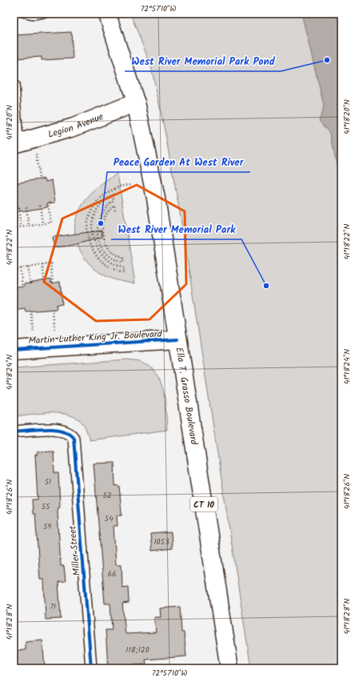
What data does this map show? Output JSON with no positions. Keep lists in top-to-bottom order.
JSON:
{
  "streets": {
    "highway": [
      "Legion Avenue",
      "Martin Luther King Jr. Boulevard",
      "Ella T. Grasso Boulevard",
      "CT 10"
    ],
    "street": ["Miller Street"]
  },
  "crossings": [
    ["Legion Avenue", "Ella T. Grasso Boulevard"],
    ["Martin Luther King Jr. Boulevard", "Ella T. Grasso Boulevard"]
  ],
  "places": ["West River Memorial Park Pond", "Peace Garden At West River", "West River Memorial Park"],
  "house_numbers": [
    "51",
    "52",
    "55",
    "54",
    "59",
    "1053",
    "66",
    "71",
    "118;120"
  ],
  "coordinates": [
    "72°57'10\"W",
    "41°18'20\"N",
    "41°18'22\"N",
    "41°18'24\"N",
    "41°18'26\"N",
    "41°18'28\"N"
  ]
}
